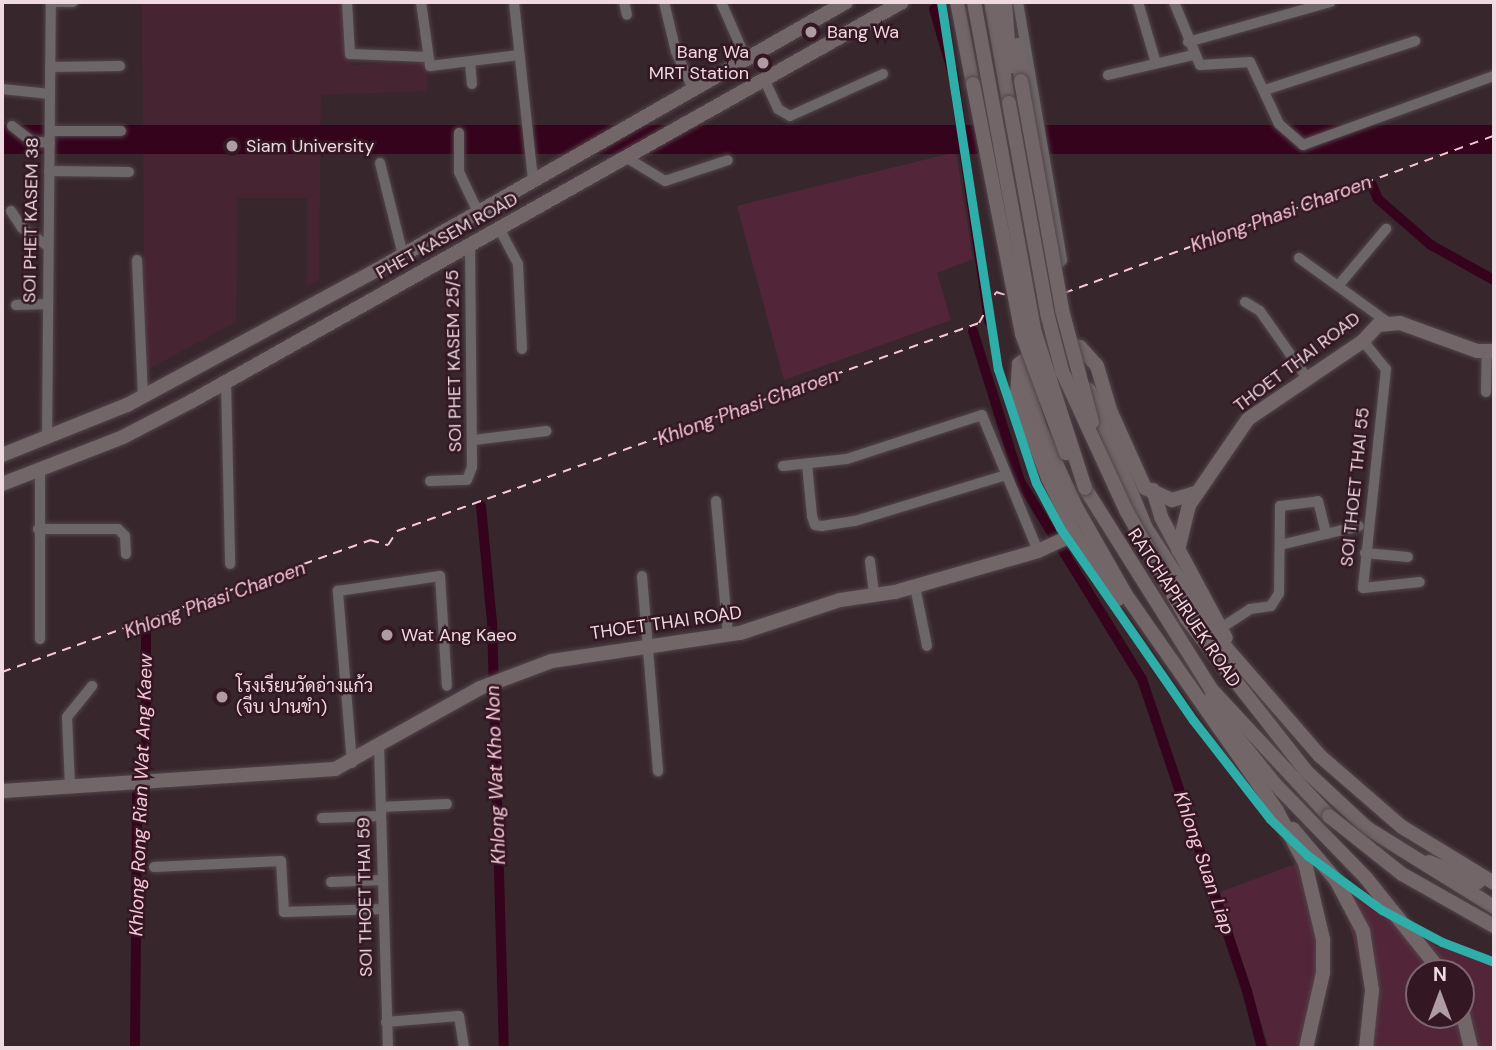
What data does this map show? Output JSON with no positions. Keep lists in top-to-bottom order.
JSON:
{
  "streets": {
    "main road": ["PHET KASEM ROAD", "THOET THAI ROAD", "RATCHAPHRUEK ROAD"],
    "street": [
      "SOI PHET KASEM 38",
      "SOI PHET KASEM 25/5",
      "SOI THOET THAI 55",
      "SOI THOET THAI 59"
    ]
  },
  "crossings": [
    ["SOI PHET KASEM 38", "PHET KASEM ROAD"],
    ["PHET KASEM ROAD", "SOI PHET KASEM 25/5"],
    ["THOET THAI ROAD", "SOI THOET THAI 55"],
    ["THOET THAI ROAD", "SOI THOET THAI 59"]
  ],
  "water": [
    "Khlong Phasi Charoen",
    "Khlong Wat Kho Non",
    "Khlong Rong Rian Wat Ang Kaew",
    "Khlong Suan Liap"
  ],
  "places": [
    "Bang Wa",
    "Bang Wa MRT Station",
    "Siam University",
    "Wat Ang Kaeo",
    "โรงเรียนวัดอ่างแก้ว (จีบ ปานขำ)"
  ],
  "north": "top"
}
